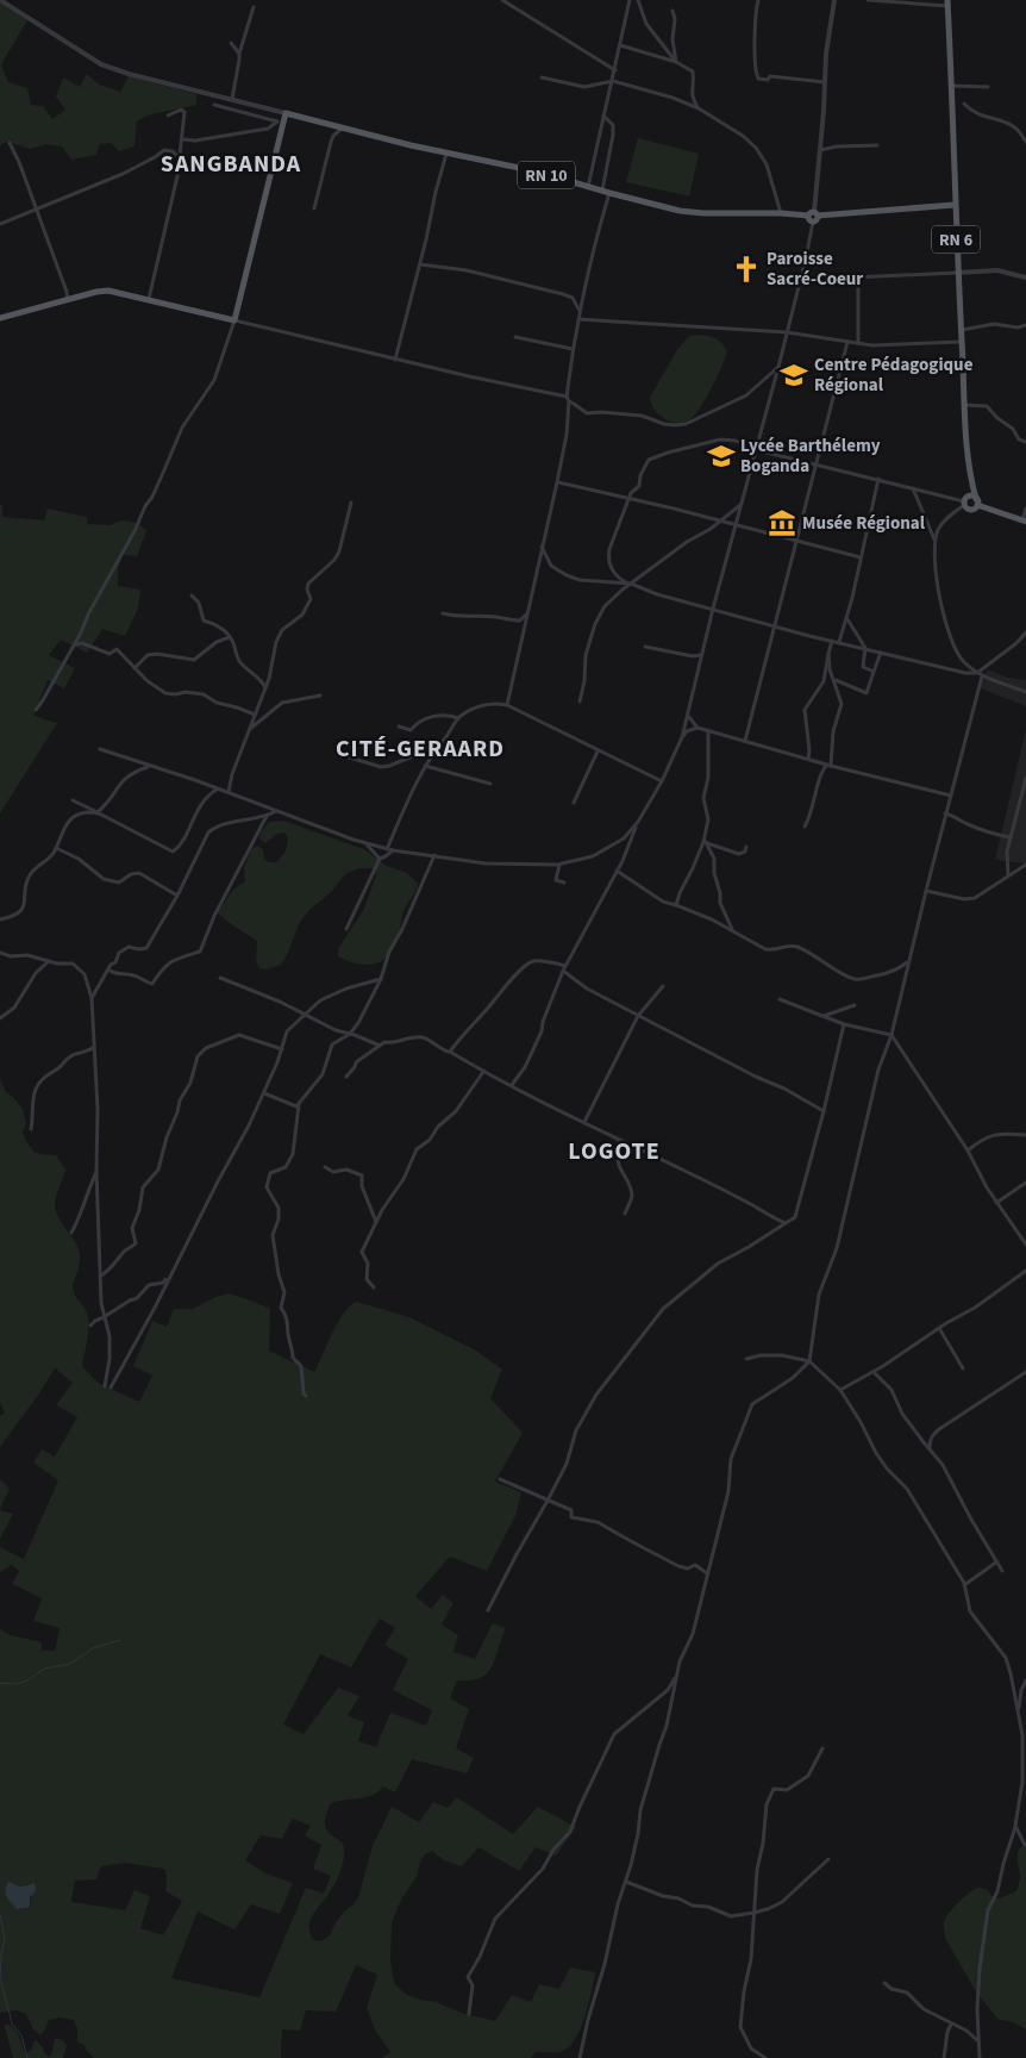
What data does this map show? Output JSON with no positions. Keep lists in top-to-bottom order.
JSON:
{
  "streets": {
    "main road": ["RN 10", "RN 6"]
  },
  "crossings": [
    ["RN 10", "RN 6"]
  ],
  "districts": ["SANGBANDA", "CITÉ-GERAARD", "LOGOTE"],
  "places": {
    "church": ["Paroisse Sacré-Coeur"],
    "school or university": ["Centre Pédagogique Régional", "Lycée Barthélemy Boganda"],
    "museum": ["Musée Régional"]
  }
}
